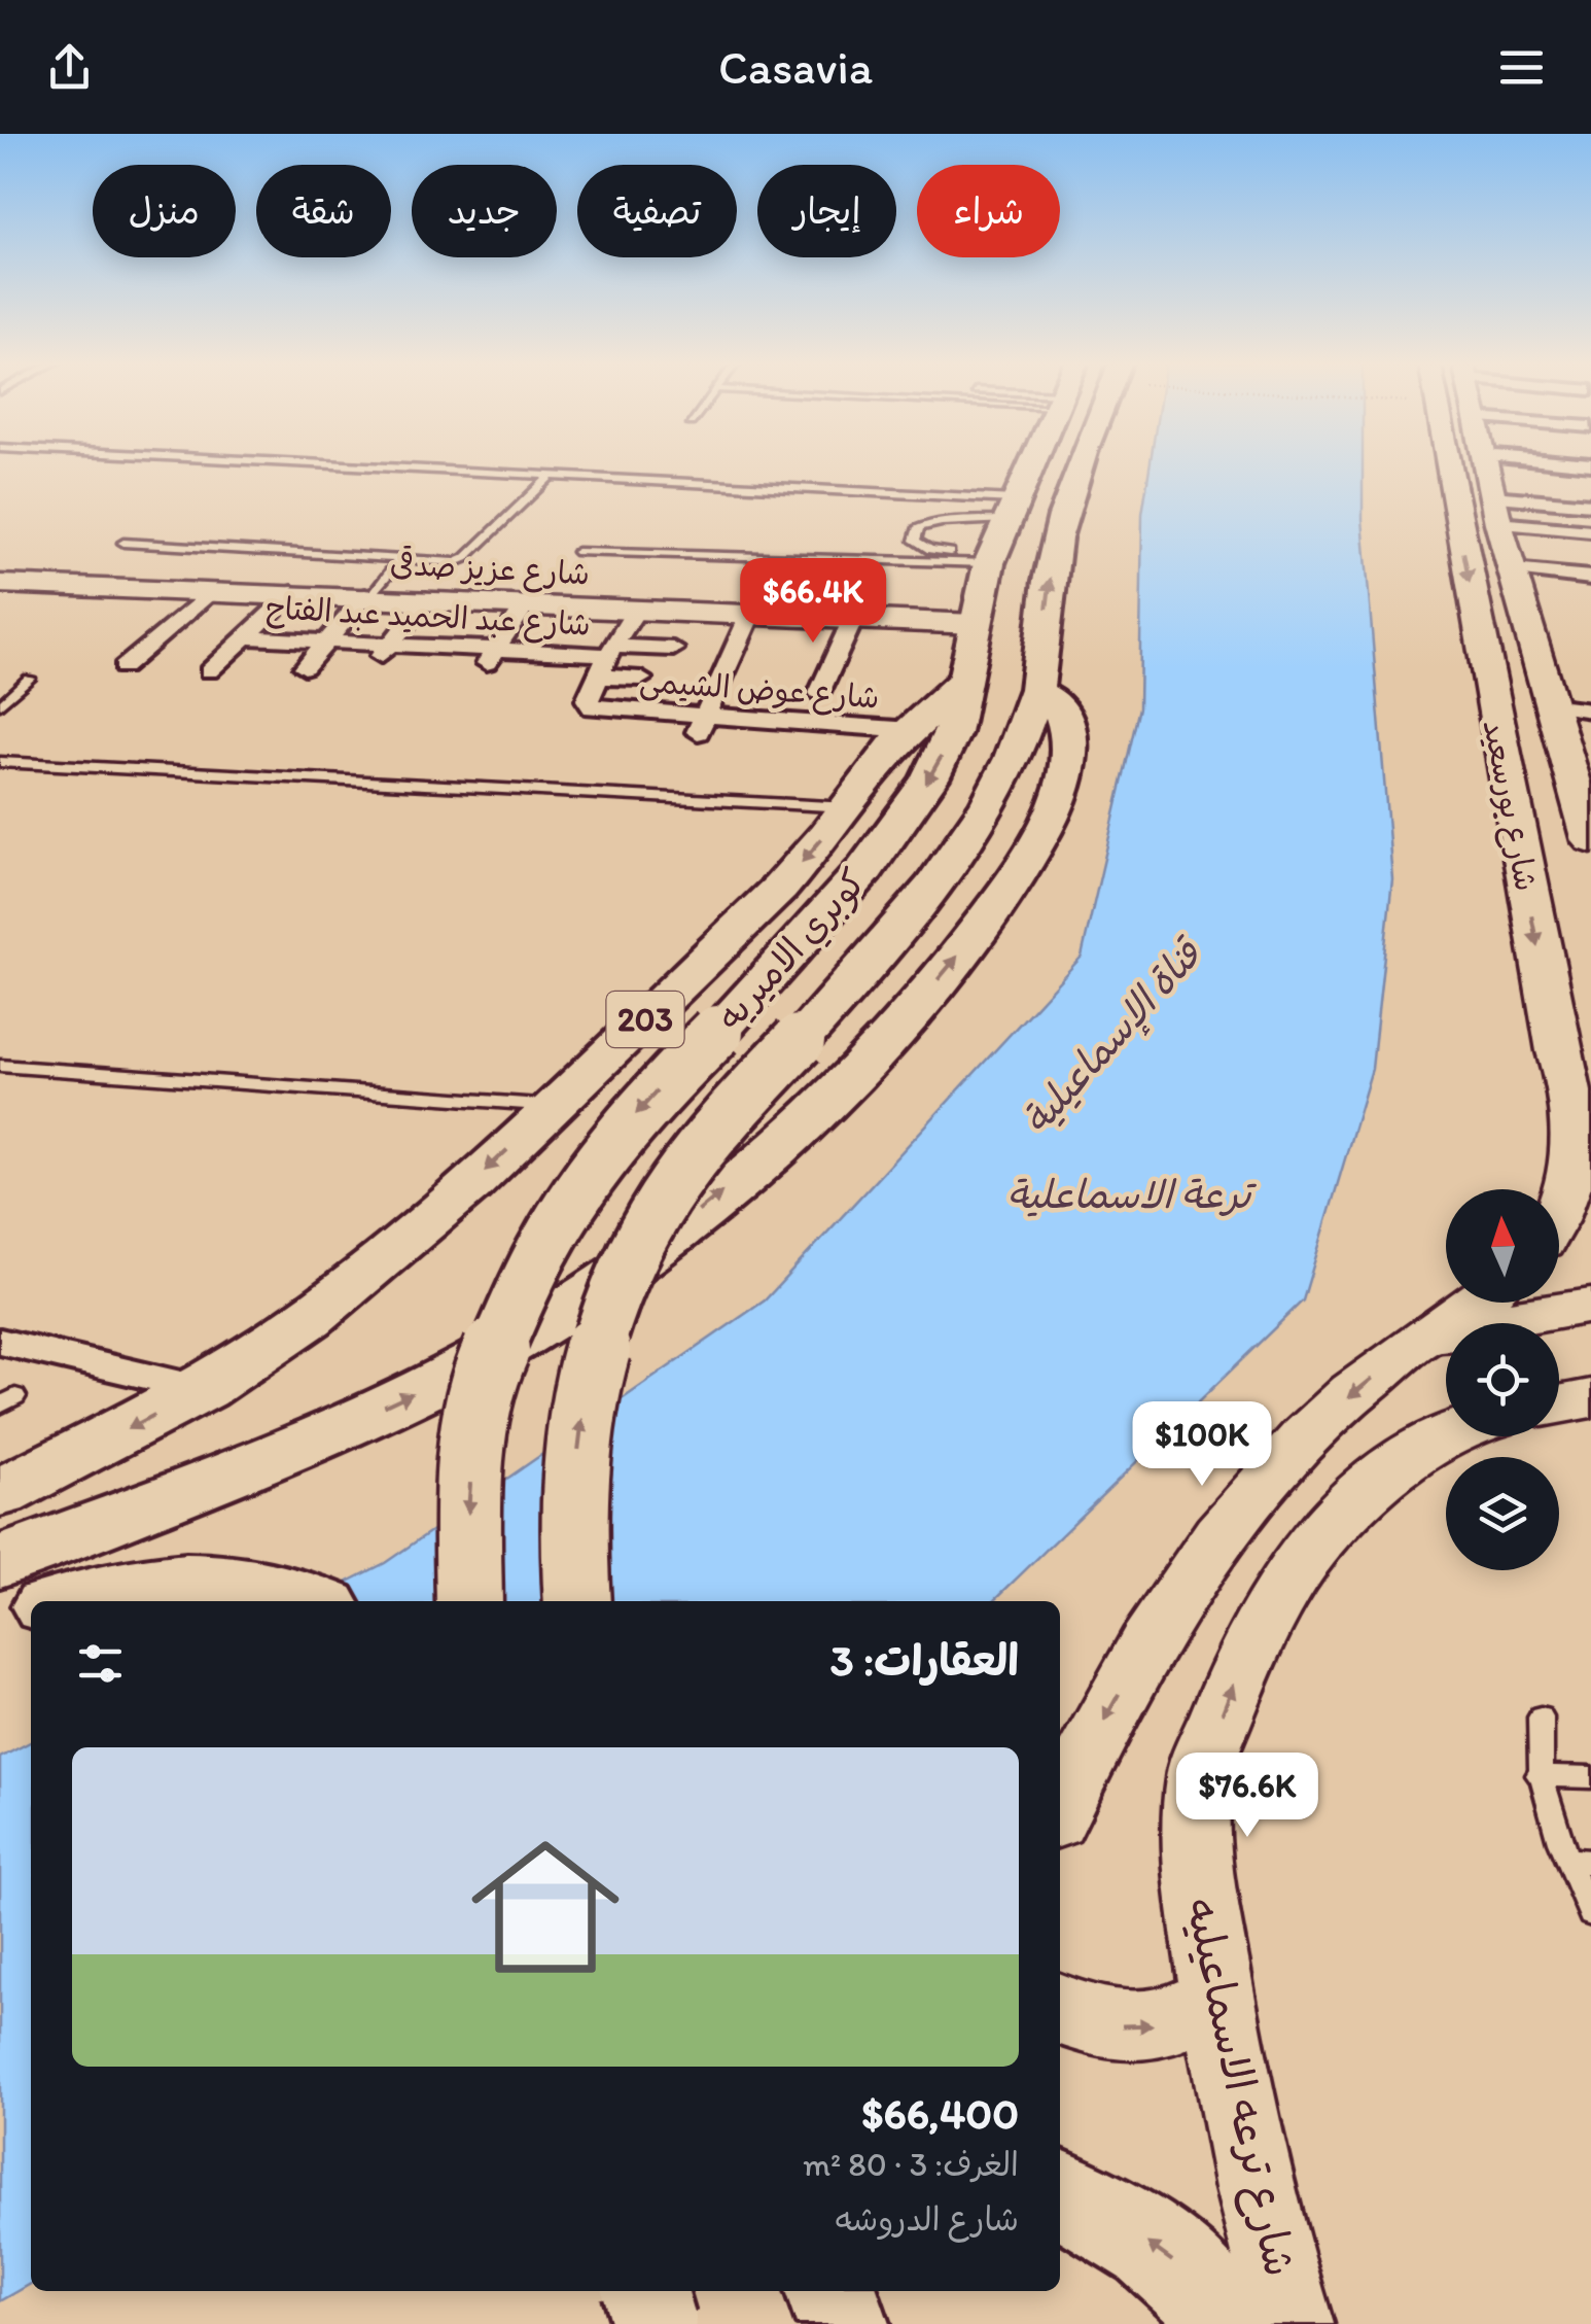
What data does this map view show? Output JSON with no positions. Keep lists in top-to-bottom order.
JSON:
{
  "streets": {
    "main road": [
      "شارع عزيز صدقى",
      "شارع بورسعيد",
      "كوبري الاميريه",
      "203",
      "شارع ترعه الاسماعيليه"
    ],
    "street": ["شارع عبد الحميد عبد الفتاح", "شارع عوض الشيمى"]
  },
  "crossings": [
    ["شارع عزيز صدقى", "كوبري الاميريه"],
    ["شارع عوض الشيمى", "203"],
    ["كوبري الاميريه", "203"]
  ],
  "water": ["قناة الإسماعيلية", "ترعة الاسماعلية"],
  "north": "top",
  "page": {
    "header": "Casavia",
    "chip": [
      "شراء",
      "إيجار",
      "تصفية",
      "جديد",
      "شقة",
      "منزل"
    ],
    "price": ["$66.4K", "$100K", "$76.6K"],
    "heading": "العقارات: 3",
    "list": [
      {
        "name": "$66,400",
        "note": "الغرف: 3 · 80 m² · شارع الدروشه"
      }
    ]
  }
}
